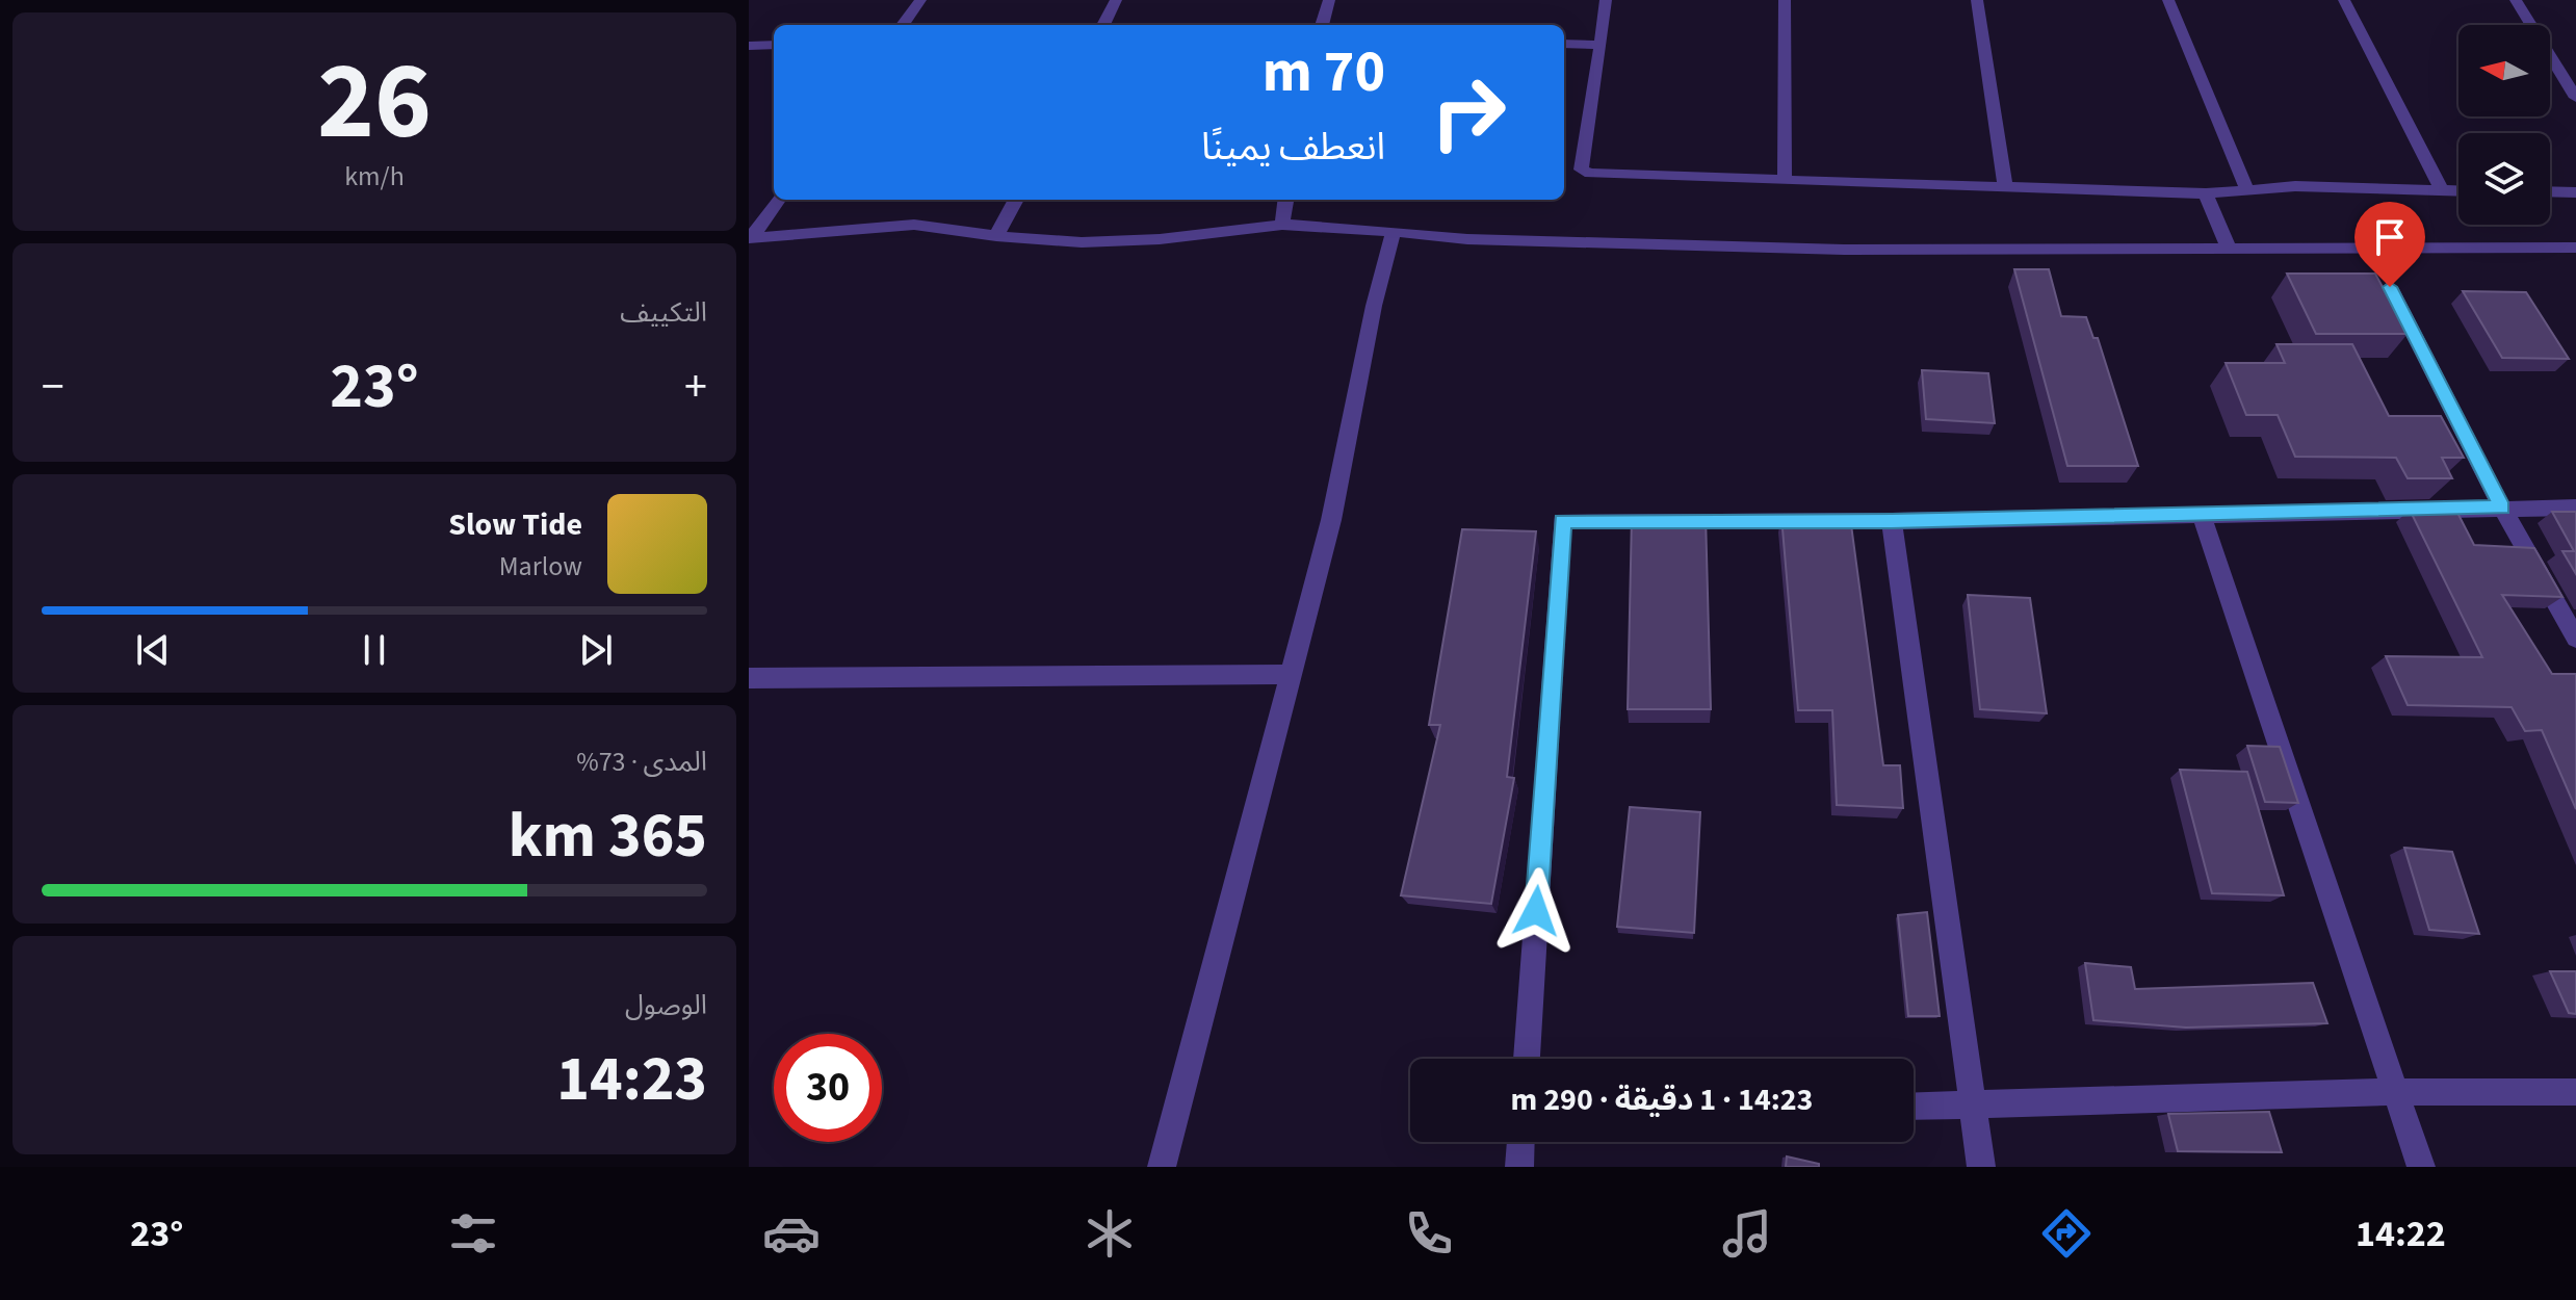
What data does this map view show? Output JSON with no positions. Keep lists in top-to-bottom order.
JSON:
{
  "north": "left",
  "page": {
    "tile": [
      ["26", "km/h"],
      "التكييف",
      ["المدى · 73%", "365 km"],
      ["الوصول", "14:23"]
    ],
    "turn": ["70 m", "انعطف يمينًا"],
    "heat": ["−", "23°", "+"],
    "song": ["Slow Tide", "Marlow"],
    "limit": "30",
    "trip": "14:23 · 1 دقيقة · 290 m",
    "tabs": ["14:22", "23°"]
  }
}
